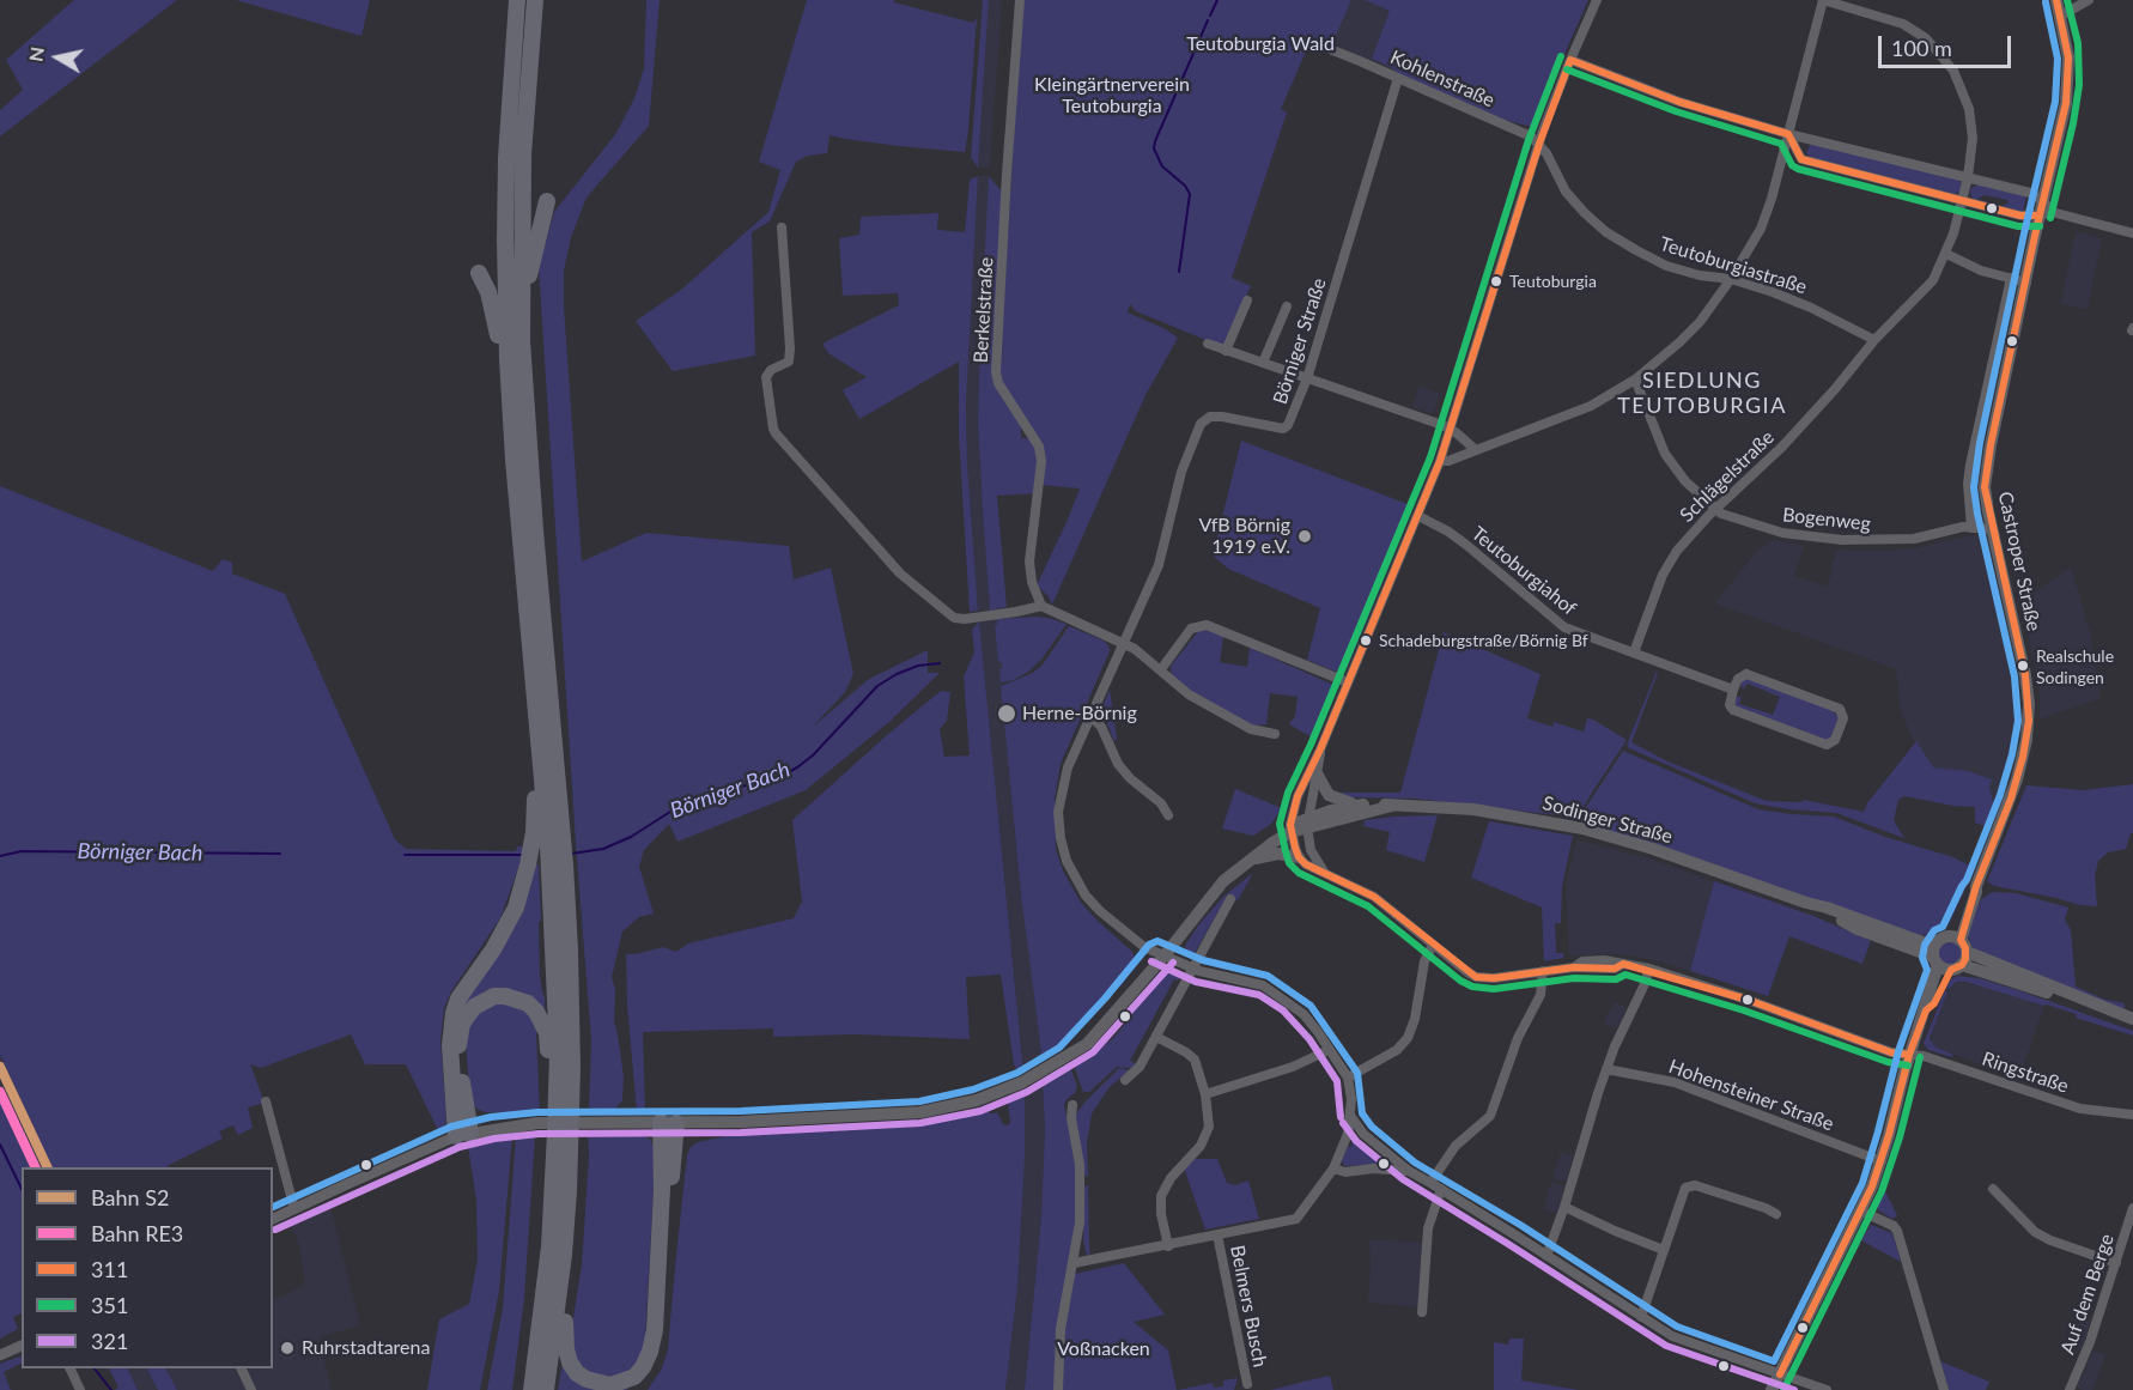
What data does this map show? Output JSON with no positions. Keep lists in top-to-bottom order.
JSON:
{
  "streets": {
    "main road": ["Castroper Straße", "Sodinger Straße"],
    "street": [
      "Kohlenstraße",
      "Teutoburgiastraße",
      "Berkelstraße",
      "Börniger Straße",
      "Schlägelstraße",
      "Bogenweg",
      "Teutoburgiahof",
      "Ringstraße",
      "Hohensteiner Straße",
      "Auf dem Berge",
      "Belmers Busch"
    ]
  },
  "crossings": [
    ["Kohlenstraße", "Teutoburgiastraße"],
    ["Kohlenstraße", "Börniger Straße"],
    ["Teutoburgiastraße", "Schlägelstraße"],
    ["Schlägelstraße", "Bogenweg"],
    ["Schlägelstraße", "Teutoburgiahof"],
    ["Bogenweg", "Castroper Straße"],
    ["Castroper Straße", "Sodinger Straße"],
    ["Castroper Straße", "Ringstraße"],
    ["Castroper Straße", "Hohensteiner Straße"]
  ],
  "districts": ["SIEDLUNG TEUTOBURGIA"],
  "water": ["Börniger Bach"],
  "parks": ["Teutoburgia Wald", "Kleingärtnerverein Teutoburgia", "Voßnacken"],
  "places": [
    "Teutoburgia",
    "VfB Börnig 1919 e.V.",
    "Schadeburgstraße/Börnig Bf",
    "Realschule Sodingen",
    "Herne-Börnig",
    "Ruhrstadtarena"
  ],
  "lines": [
    "transit line 311",
    "transit line 351",
    "transit line 321",
    "rail line S2",
    "rail line RE3"
  ],
  "legend": [
    "Bahn S2",
    "Bahn RE3",
    "311",
    "351",
    "321"
  ],
  "scale_bar": "100 m",
  "north": "left"
}
